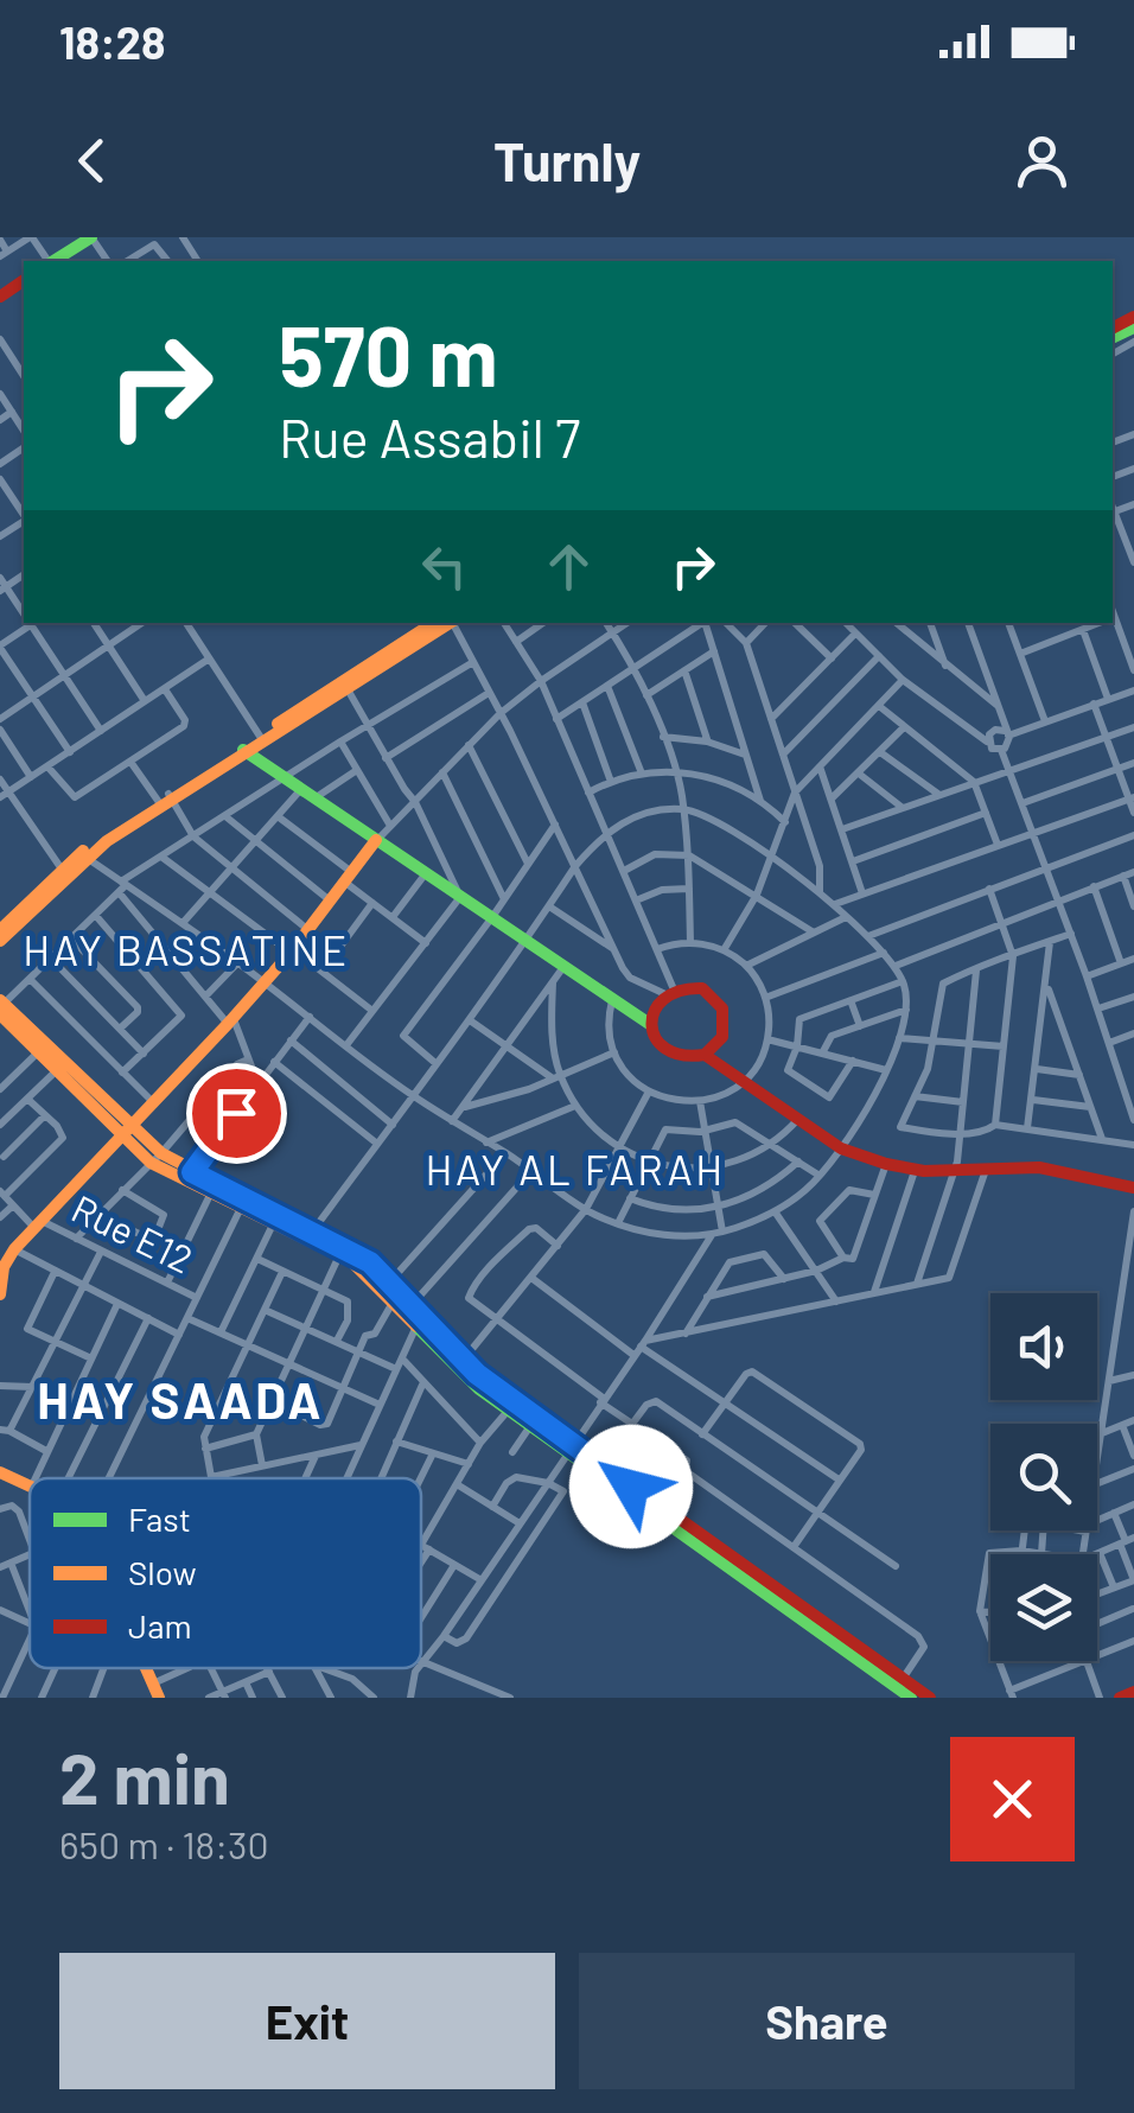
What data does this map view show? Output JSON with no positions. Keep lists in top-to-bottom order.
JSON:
{
  "streets": {
    "street": ["Rue E12"]
  },
  "districts": ["HAY BASSATINE", "HAY AL FARAH", "HAY SAADA"],
  "legend": ["Fast", "Slow", "Jam"],
  "page": {
    "status": "18:28",
    "header": "Turnly",
    "turn": ["570 m", "Rue Assabil 7"],
    "heading": ["2 min", "650 m · 18:30"],
    "buttons": ["Exit", "Share"]
  }
}
